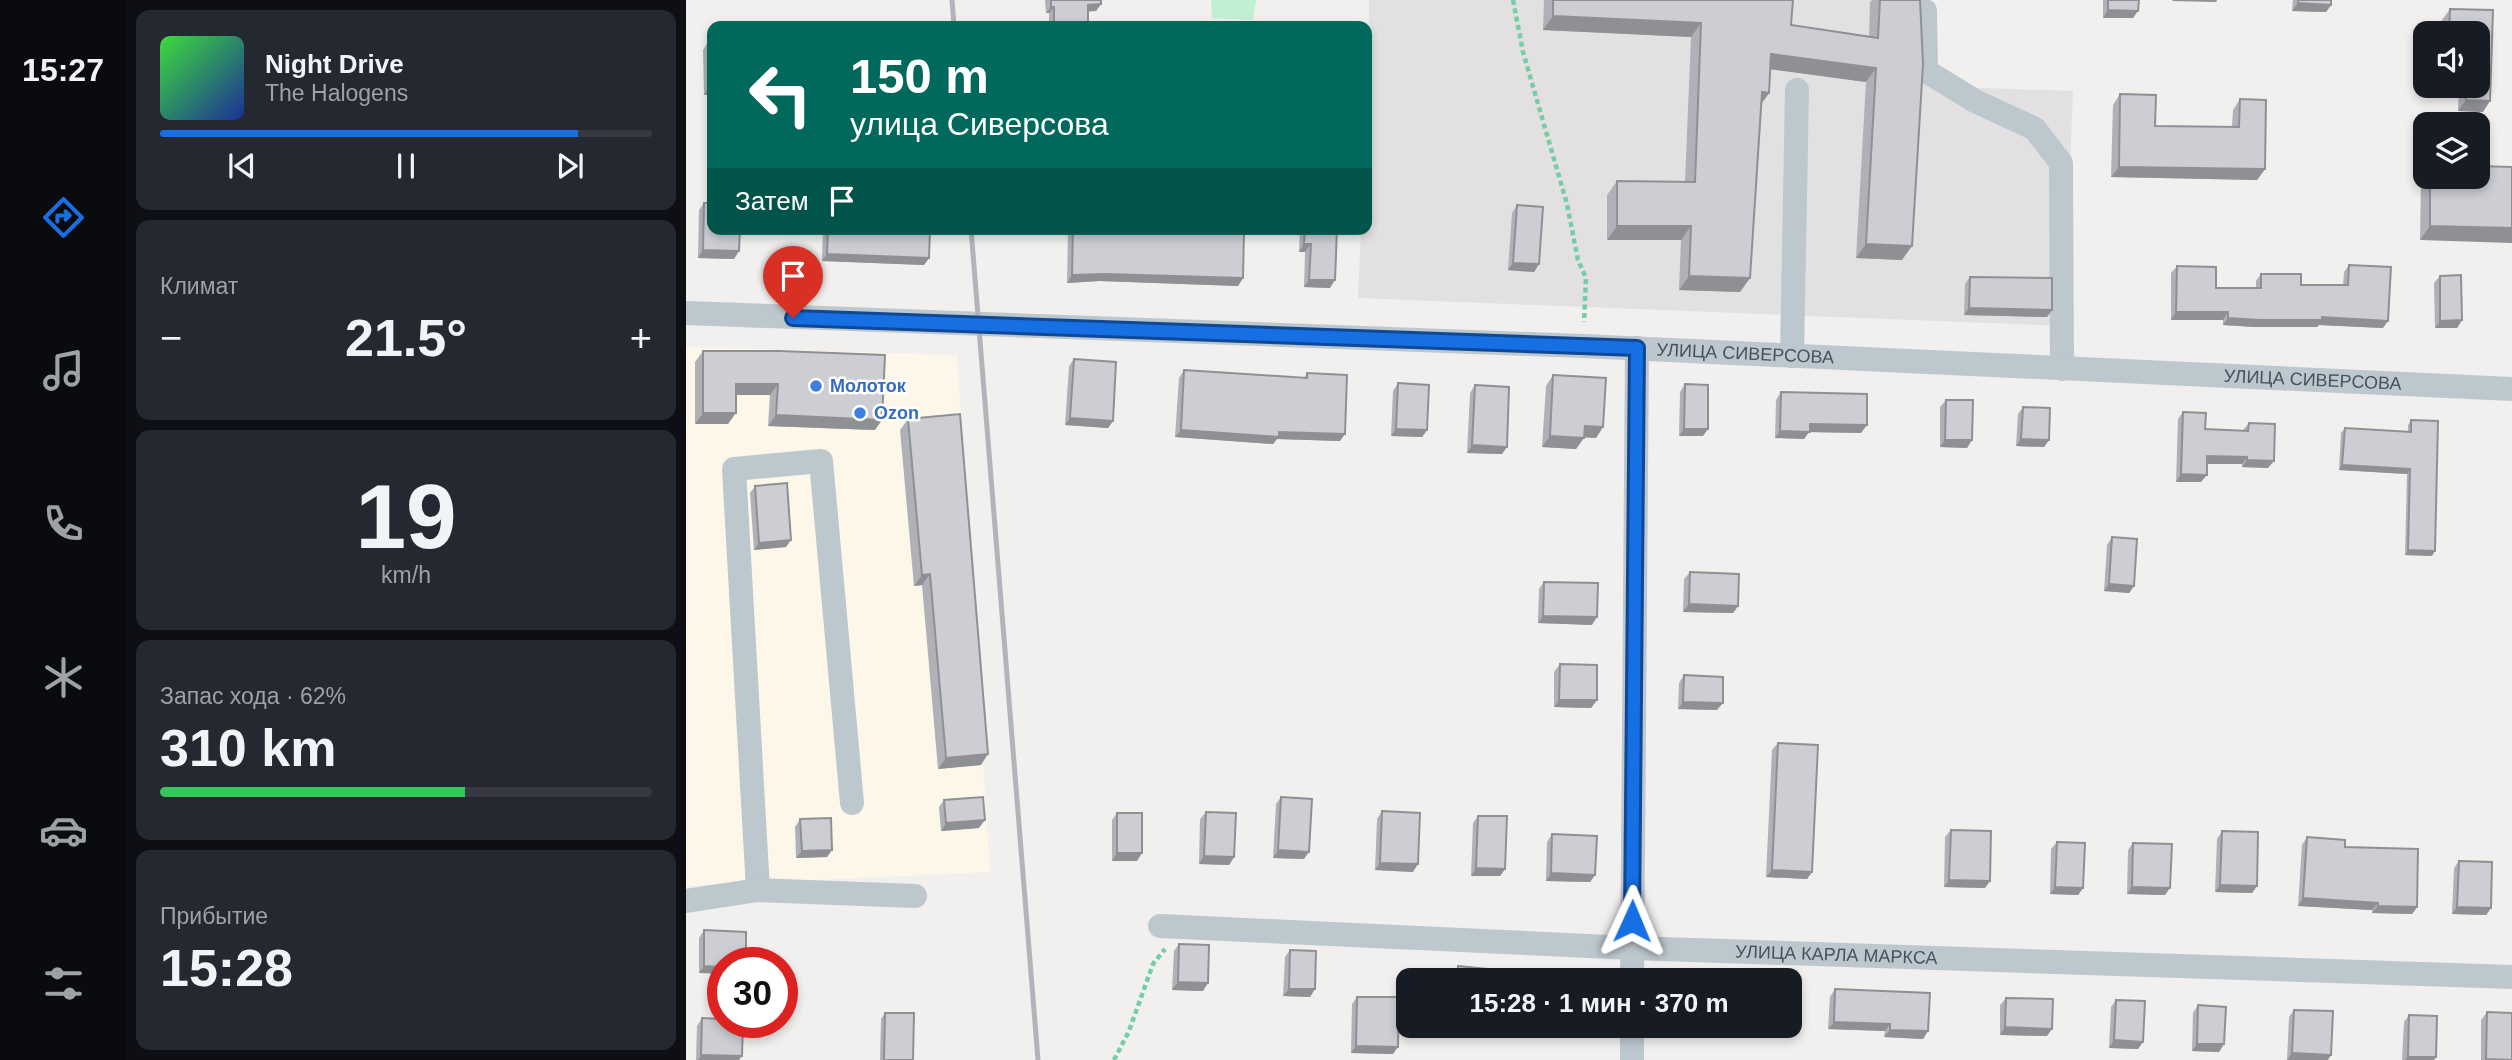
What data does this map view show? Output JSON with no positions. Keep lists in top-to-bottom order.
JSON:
{
  "streets": {
    "street": ["УЛИЦА СИВЕРСОВА", "УЛИЦА КАРЛА МАРКСА"]
  },
  "places": ["Молоток", "Ozon"],
  "page": {
    "tabs": "15:27",
    "turn": ["150 m", "улица Сиверсова"],
    "song": ["Night Drive", "The Halogens"],
    "then": "Затем",
    "tile": [
      "Климат",
      ["19", "km/h"],
      ["Запас хода · 62%", "310 km"],
      ["Прибытие", "15:28"]
    ],
    "heat": ["−", "21.5°", "+"],
    "limit": "30",
    "trip": "15:28 · 1 мин · 370 m"
  }
}
